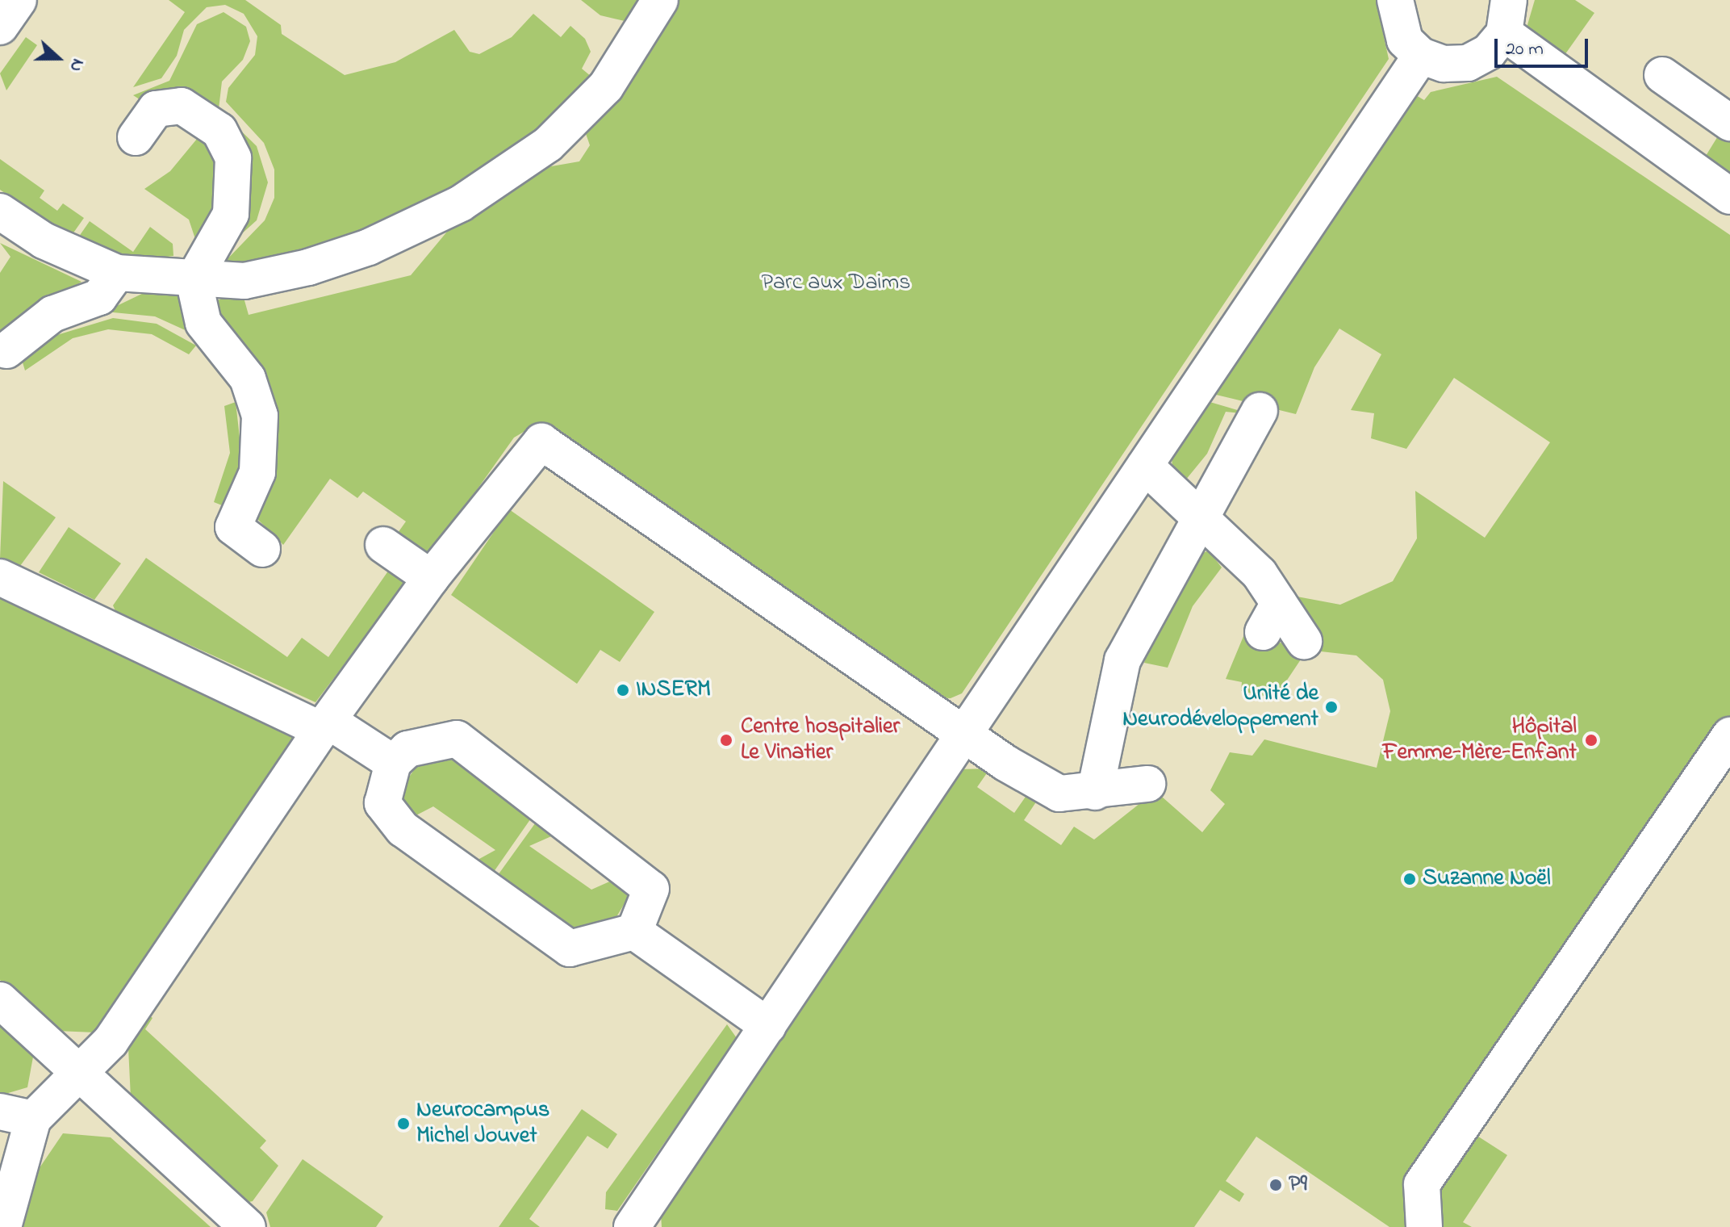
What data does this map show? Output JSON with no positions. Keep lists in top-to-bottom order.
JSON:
{
  "parks": ["Parc aux Daims"],
  "places": [
    "INSERM",
    "Unité de Neurodéveloppement",
    "Centre hospitalier Le Vinatier",
    "Hôpital Femme-Mère-Enfant",
    "Suzanne Noël",
    "Neurocampus Michel Jouvet",
    "P9"
  ],
  "scale_bar": "20 m",
  "north": "right"
}
